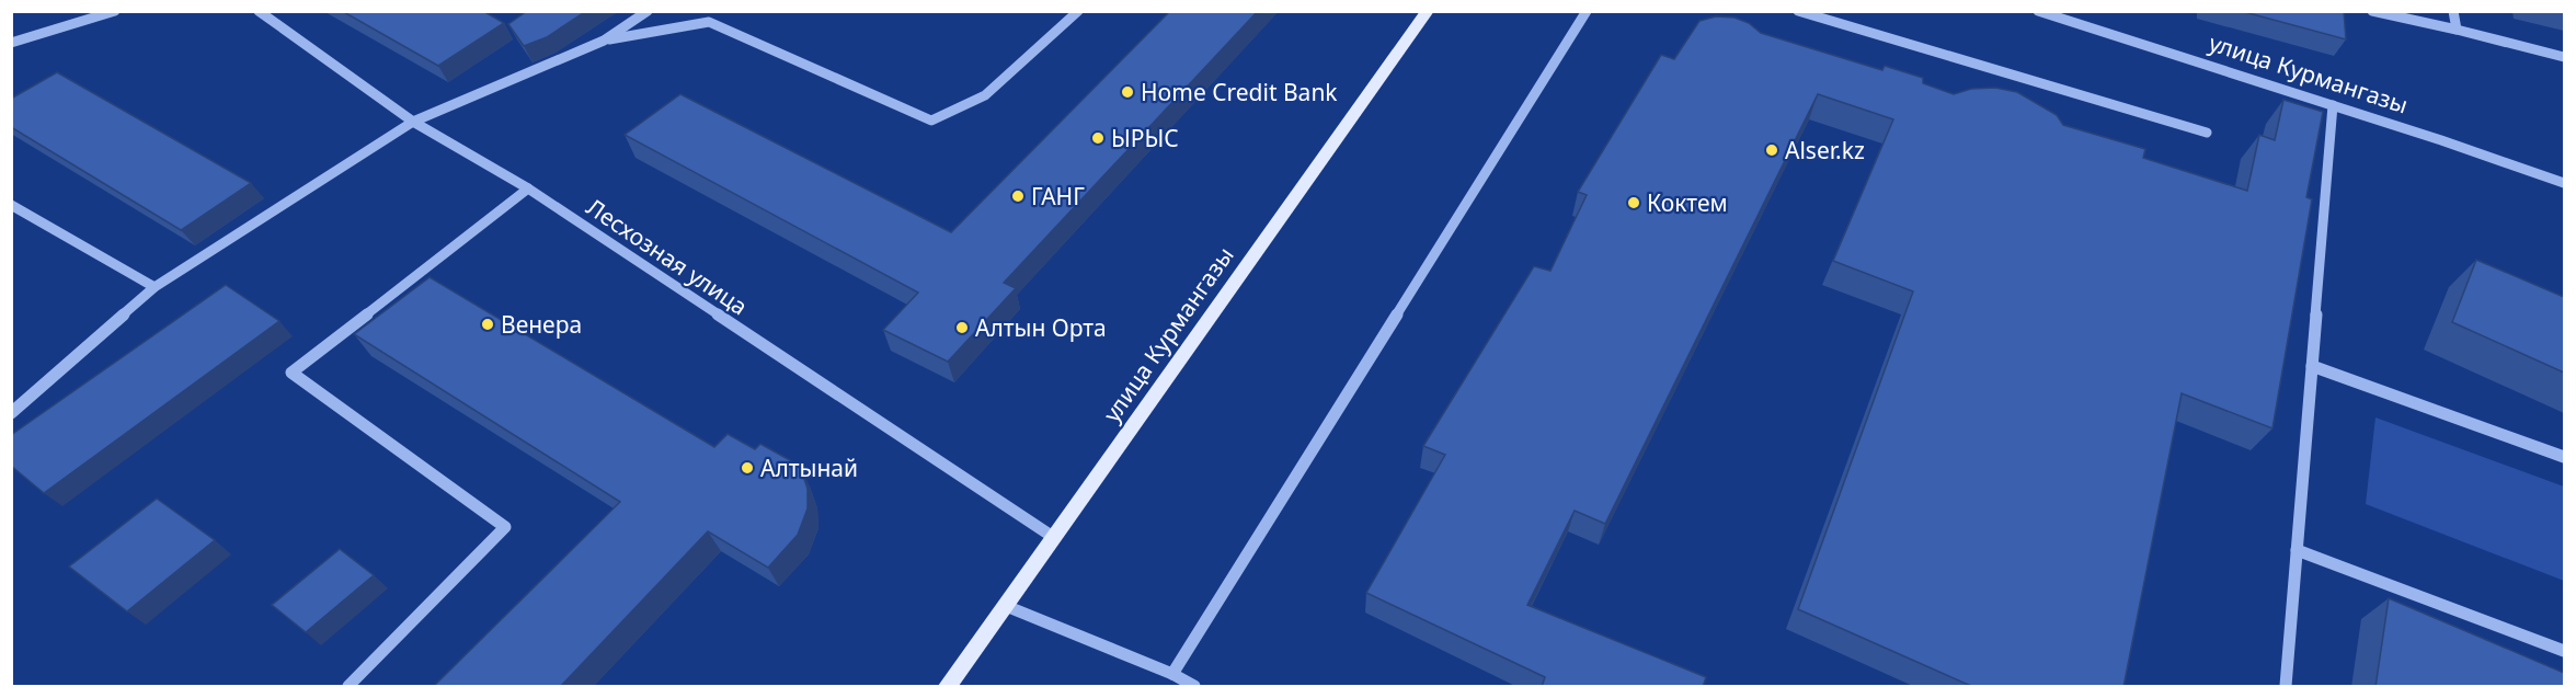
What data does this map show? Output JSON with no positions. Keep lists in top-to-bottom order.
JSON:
{
  "streets": {
    "main road": ["улица Курмангазы"],
    "street": ["Лесхозная улица"]
  },
  "crossings": [
    ["улица Курмангазы", "Лесхозная улица"]
  ],
  "places": [
    "Home Credit Bank",
    "ЫРЫС",
    "Alser.kz",
    "ГАНГ",
    "Коктем",
    "Венера",
    "Алтын Орта",
    "Алтынай"
  ]
}
